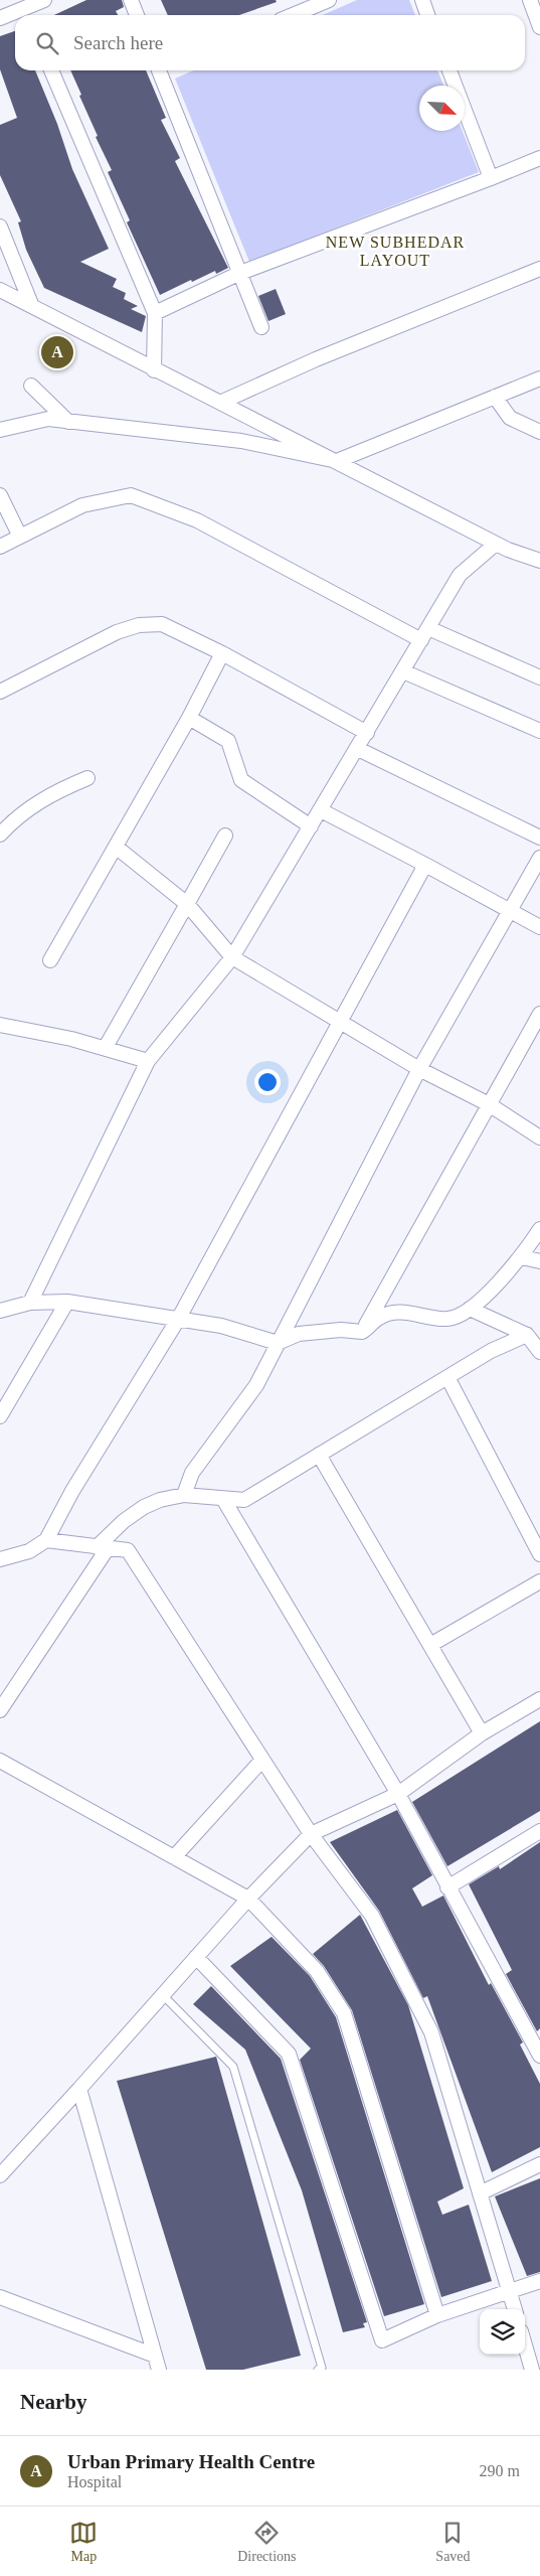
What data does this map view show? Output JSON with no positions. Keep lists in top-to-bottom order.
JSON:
{
  "districts": ["NEW SUBHEDAR LAYOUT"],
  "north": "bottom right",
  "page": {
    "search": "Search here",
    "pins": "A",
    "heading": "Nearby",
    "list": [
      {
        "mark": "A",
        "name": "Urban Primary Health Centre",
        "note": "Hospital",
        "value": "290 m"
      }
    ],
    "nav": ["Map", "Directions", "Saved"]
  }
}
